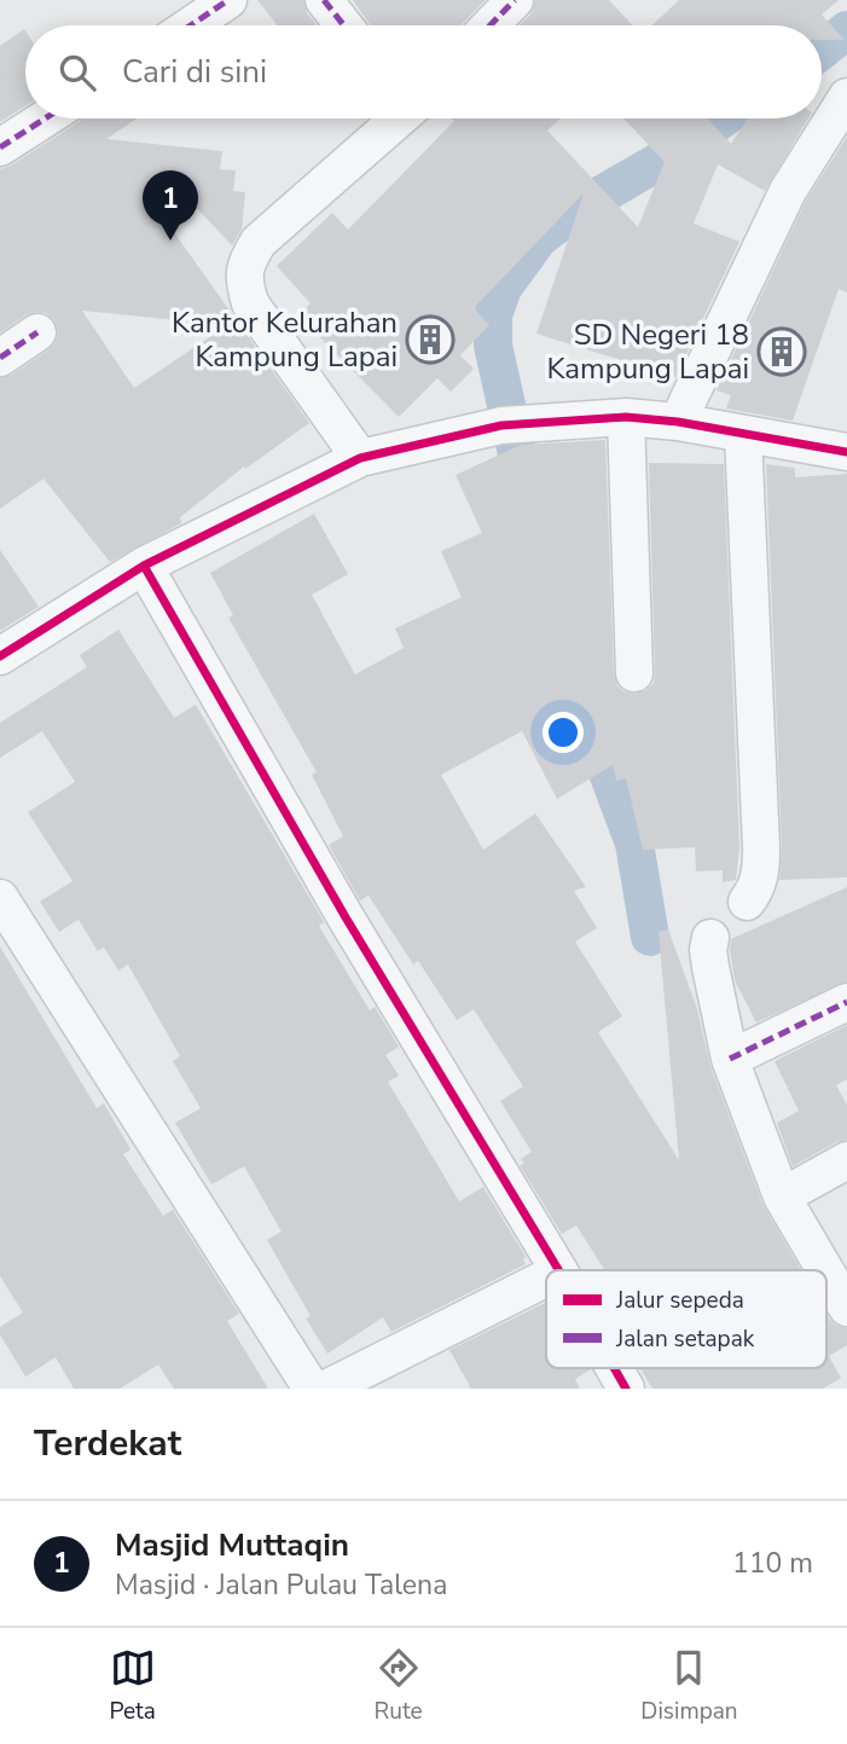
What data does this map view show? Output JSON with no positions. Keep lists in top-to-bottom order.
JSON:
{
  "places": {
    "building": ["Kantor Kelurahan Kampung Lapai", "SD Negeri 18 Kampung Lapai"]
  },
  "legend": ["Jalur sepeda", "Jalan setapak"],
  "page": {
    "search": "Cari di sini",
    "pins": "1",
    "heading": "Terdekat",
    "list": [
      {
        "mark": "1",
        "name": "Masjid Muttaqin",
        "note": "Masjid · Jalan Pulau Talena",
        "value": "110 m"
      }
    ],
    "nav": ["Peta", "Rute", "Disimpan"]
  }
}
